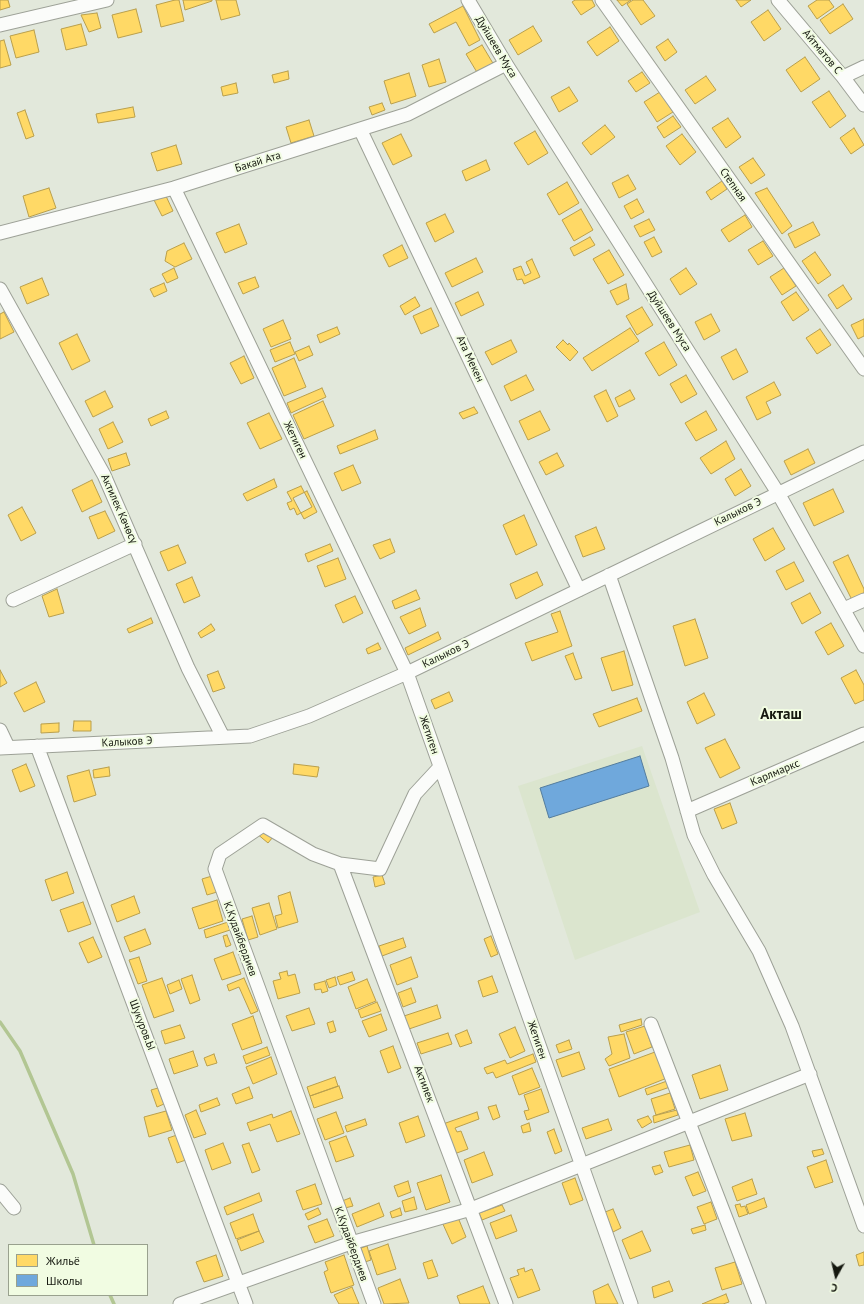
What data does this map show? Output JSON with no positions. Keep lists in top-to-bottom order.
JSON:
{
  "streets": {
    "street": [
      "Дуйшеев Муса",
      "Айтматов С",
      "Бакай Ата",
      "Степная",
      "Ата Мекен",
      "Жетиген",
      "Актилек Көчөсү",
      "Калыков Э",
      "Карлмаркс",
      "К.Кудайбердиев",
      "Шукуров.Ы",
      "Актилек"
    ]
  },
  "crossings": [
    ["Дуйшеев Муса", "Бакай Ата"],
    ["Дуйшеев Муса", "Калыков Э"],
    ["Бакай Ата", "Ата Мекен"],
    ["Бакай Ата", "Жетиген"],
    ["Ата Мекен", "Калыков Э"],
    ["Жетиген", "Калыков Э"],
    ["Жетиген", "К.Кудайбердиев"],
    ["Актилек Көчөсү", "Калыков Э"],
    ["Калыков Э", "Шукуров.Ы"],
    ["К.Кудайбердиев", "Актилек"]
  ],
  "districts": ["Акташ"],
  "legend": ["Жильё", "Школы"],
  "north": "bottom"
}
